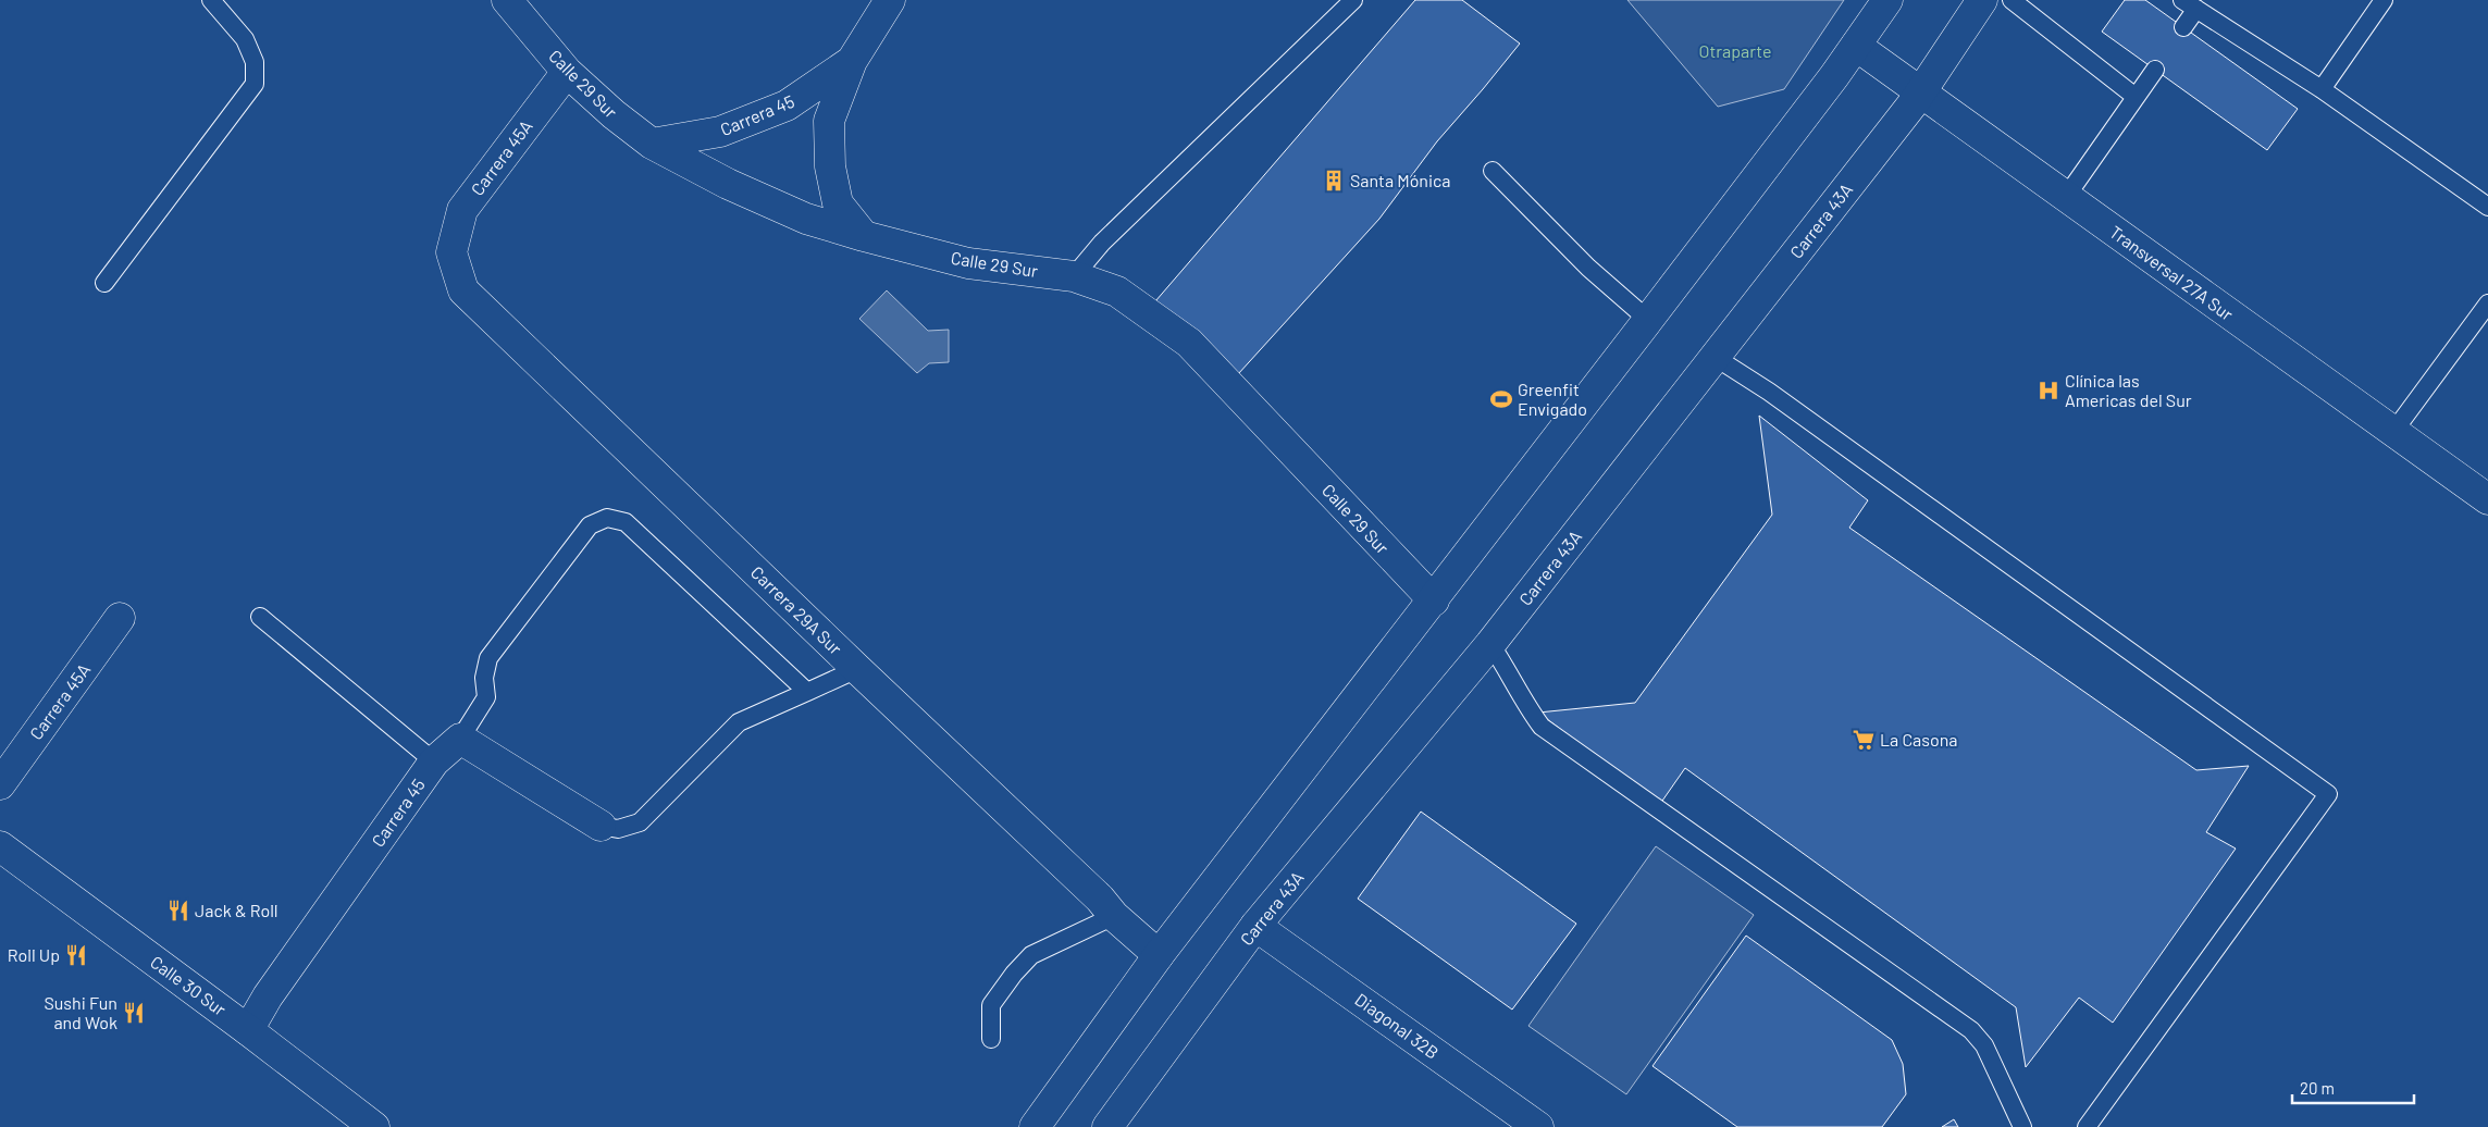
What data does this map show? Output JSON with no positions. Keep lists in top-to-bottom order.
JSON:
{
  "streets": {
    "street": [
      "Calle 29 Sur",
      "Carrera 45",
      "Carrera 45A",
      "Carrera 43A",
      "Transversal 27A Sur",
      "Carrera 29A Sur",
      "Calle 30 Sur",
      "Diagonal 32B"
    ]
  },
  "crossings": [
    ["Calle 29 Sur", "Carrera 45"],
    ["Calle 29 Sur", "Carrera 45A"],
    ["Carrera 45", "Calle 30 Sur"],
    ["Carrera 45A", "Carrera 29A Sur"],
    ["Carrera 43A", "Transversal 27A Sur"],
    ["Carrera 43A", "Diagonal 32B"]
  ],
  "parks": ["Otraparte"],
  "places": {
    "building": ["Santa Mónica"],
    "hospital": ["Clínica las Americas del Sur"],
    "sports": ["Greenfit Envigado"],
    "supermarket": ["La Casona"],
    "restaurant": ["Jack & Roll", "Roll Up", "Sushi Fun and Wok"]
  },
  "scale_bar": "20 m"
}
